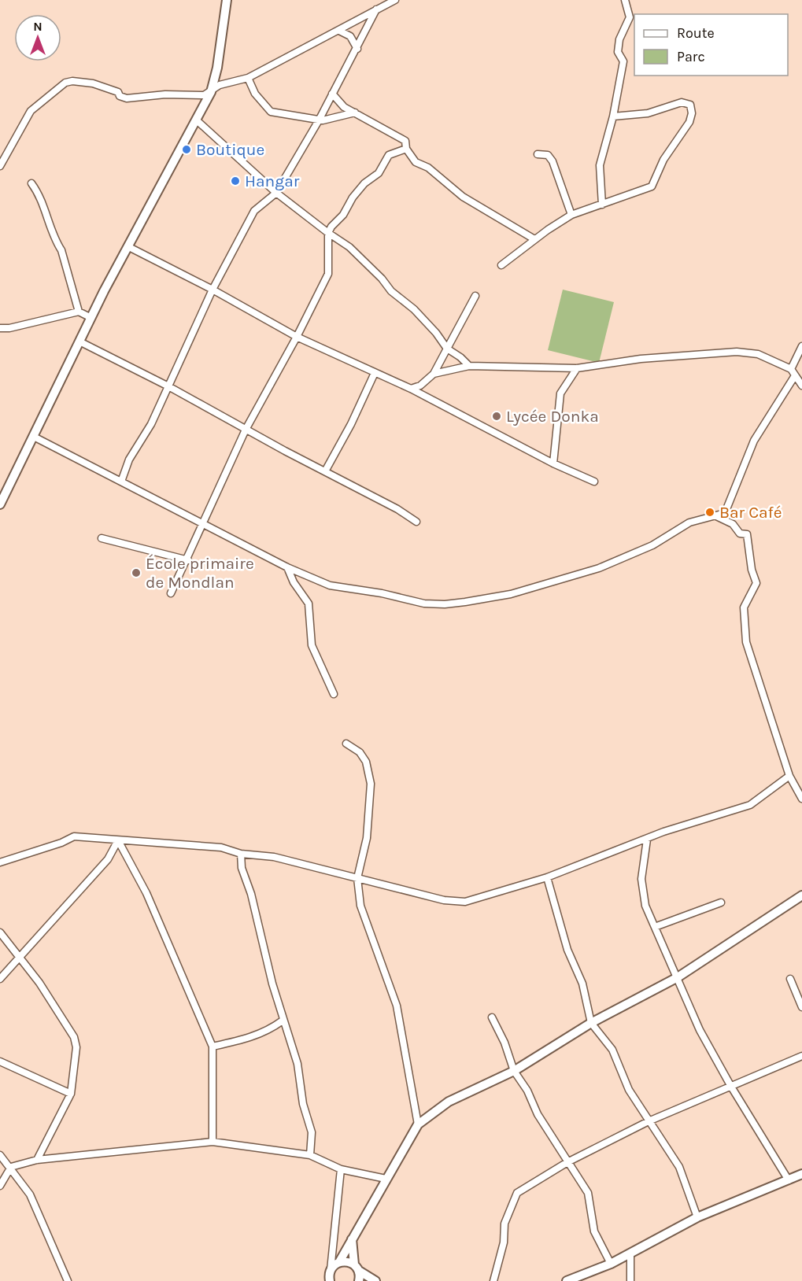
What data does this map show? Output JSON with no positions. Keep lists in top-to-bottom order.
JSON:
{
  "places": [
    "Boutique",
    "Hangar",
    "Lycée Donka",
    "Bar Café",
    "École primaire de Mondlan"
  ],
  "legend": ["Route", "Parc"],
  "north": "top"
}
